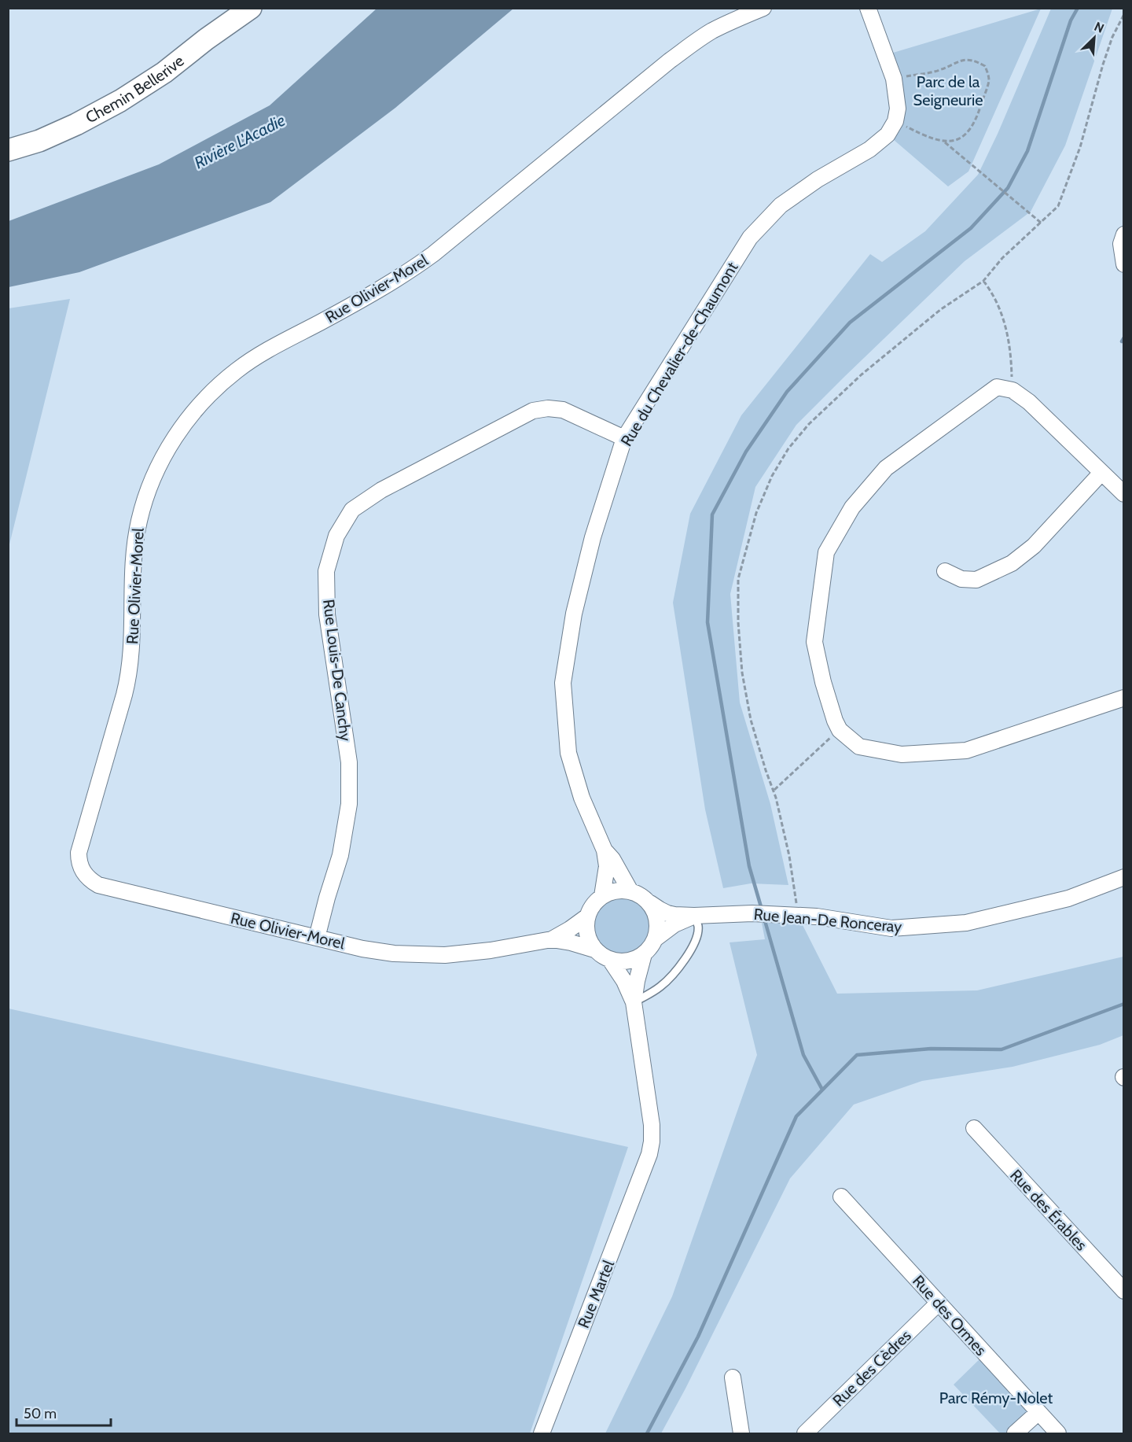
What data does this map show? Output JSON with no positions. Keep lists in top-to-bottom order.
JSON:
{
  "streets": {
    "main road": ["Chemin Bellerive"],
    "street": [
      "Rue Olivier-Morel",
      "Rue du Chevalier-de-Chaumont",
      "Rue Louis-De Canchy",
      "Rue Jean-De Ronceray",
      "Rue des Érables",
      "Rue Martel",
      "Rue des Ormes",
      "Rue des Cèdres"
    ]
  },
  "crossings": [
    ["Rue Olivier-Morel", "Rue du Chevalier-de-Chaumont"],
    ["Rue Olivier-Morel", "Rue Louis-De Canchy"],
    ["Rue Olivier-Morel", "Rue Jean-De Ronceray"],
    ["Rue du Chevalier-de-Chaumont", "Rue Louis-De Canchy"],
    ["Rue du Chevalier-de-Chaumont", "Rue Jean-De Ronceray"],
    ["Rue des Ormes", "Rue des Cèdres"]
  ],
  "water": ["Rivière L'Acadie"],
  "parks": ["Parc de la Seigneurie", "Parc Rémy-Nolet"],
  "scale_bar": "50 m",
  "north": "top right"
}
